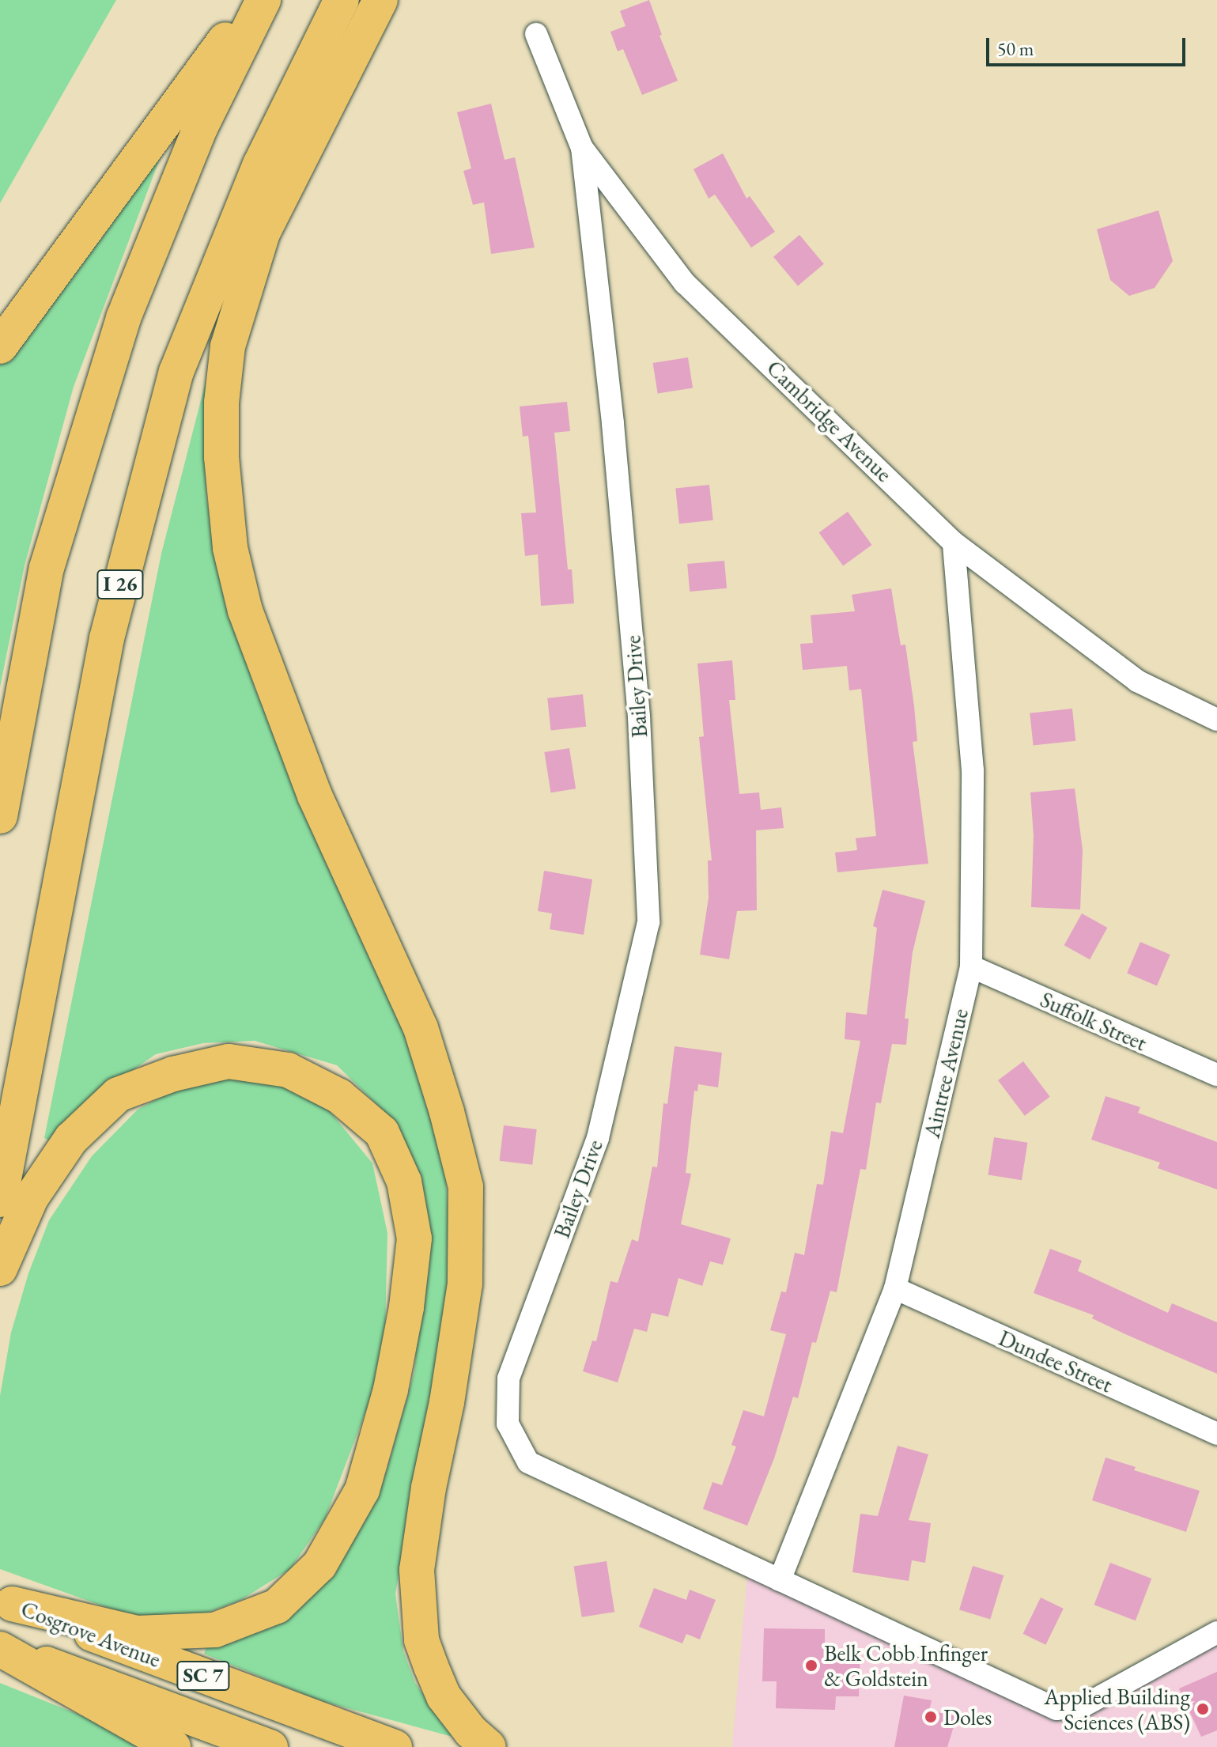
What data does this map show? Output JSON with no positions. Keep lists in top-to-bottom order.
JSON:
{
  "streets": {
    "main road": ["I 26", "Cosgrove Avenue", "SC 7"],
    "street": [
      "Cambridge Avenue",
      "Bailey Drive",
      "Suffolk Street",
      "Aintree Avenue",
      "Dundee Street"
    ]
  },
  "crossings": [
    ["Cambridge Avenue", "Bailey Drive"],
    ["Cambridge Avenue", "Aintree Avenue"],
    ["Bailey Drive", "Aintree Avenue"],
    ["Suffolk Street", "Aintree Avenue"],
    ["Aintree Avenue", "Dundee Street"]
  ],
  "places": ["Belk Cobb Infinger & Goldstein", "Applied Building Sciences (ABS)", "Doles"],
  "scale_bar": "50 m"
}
